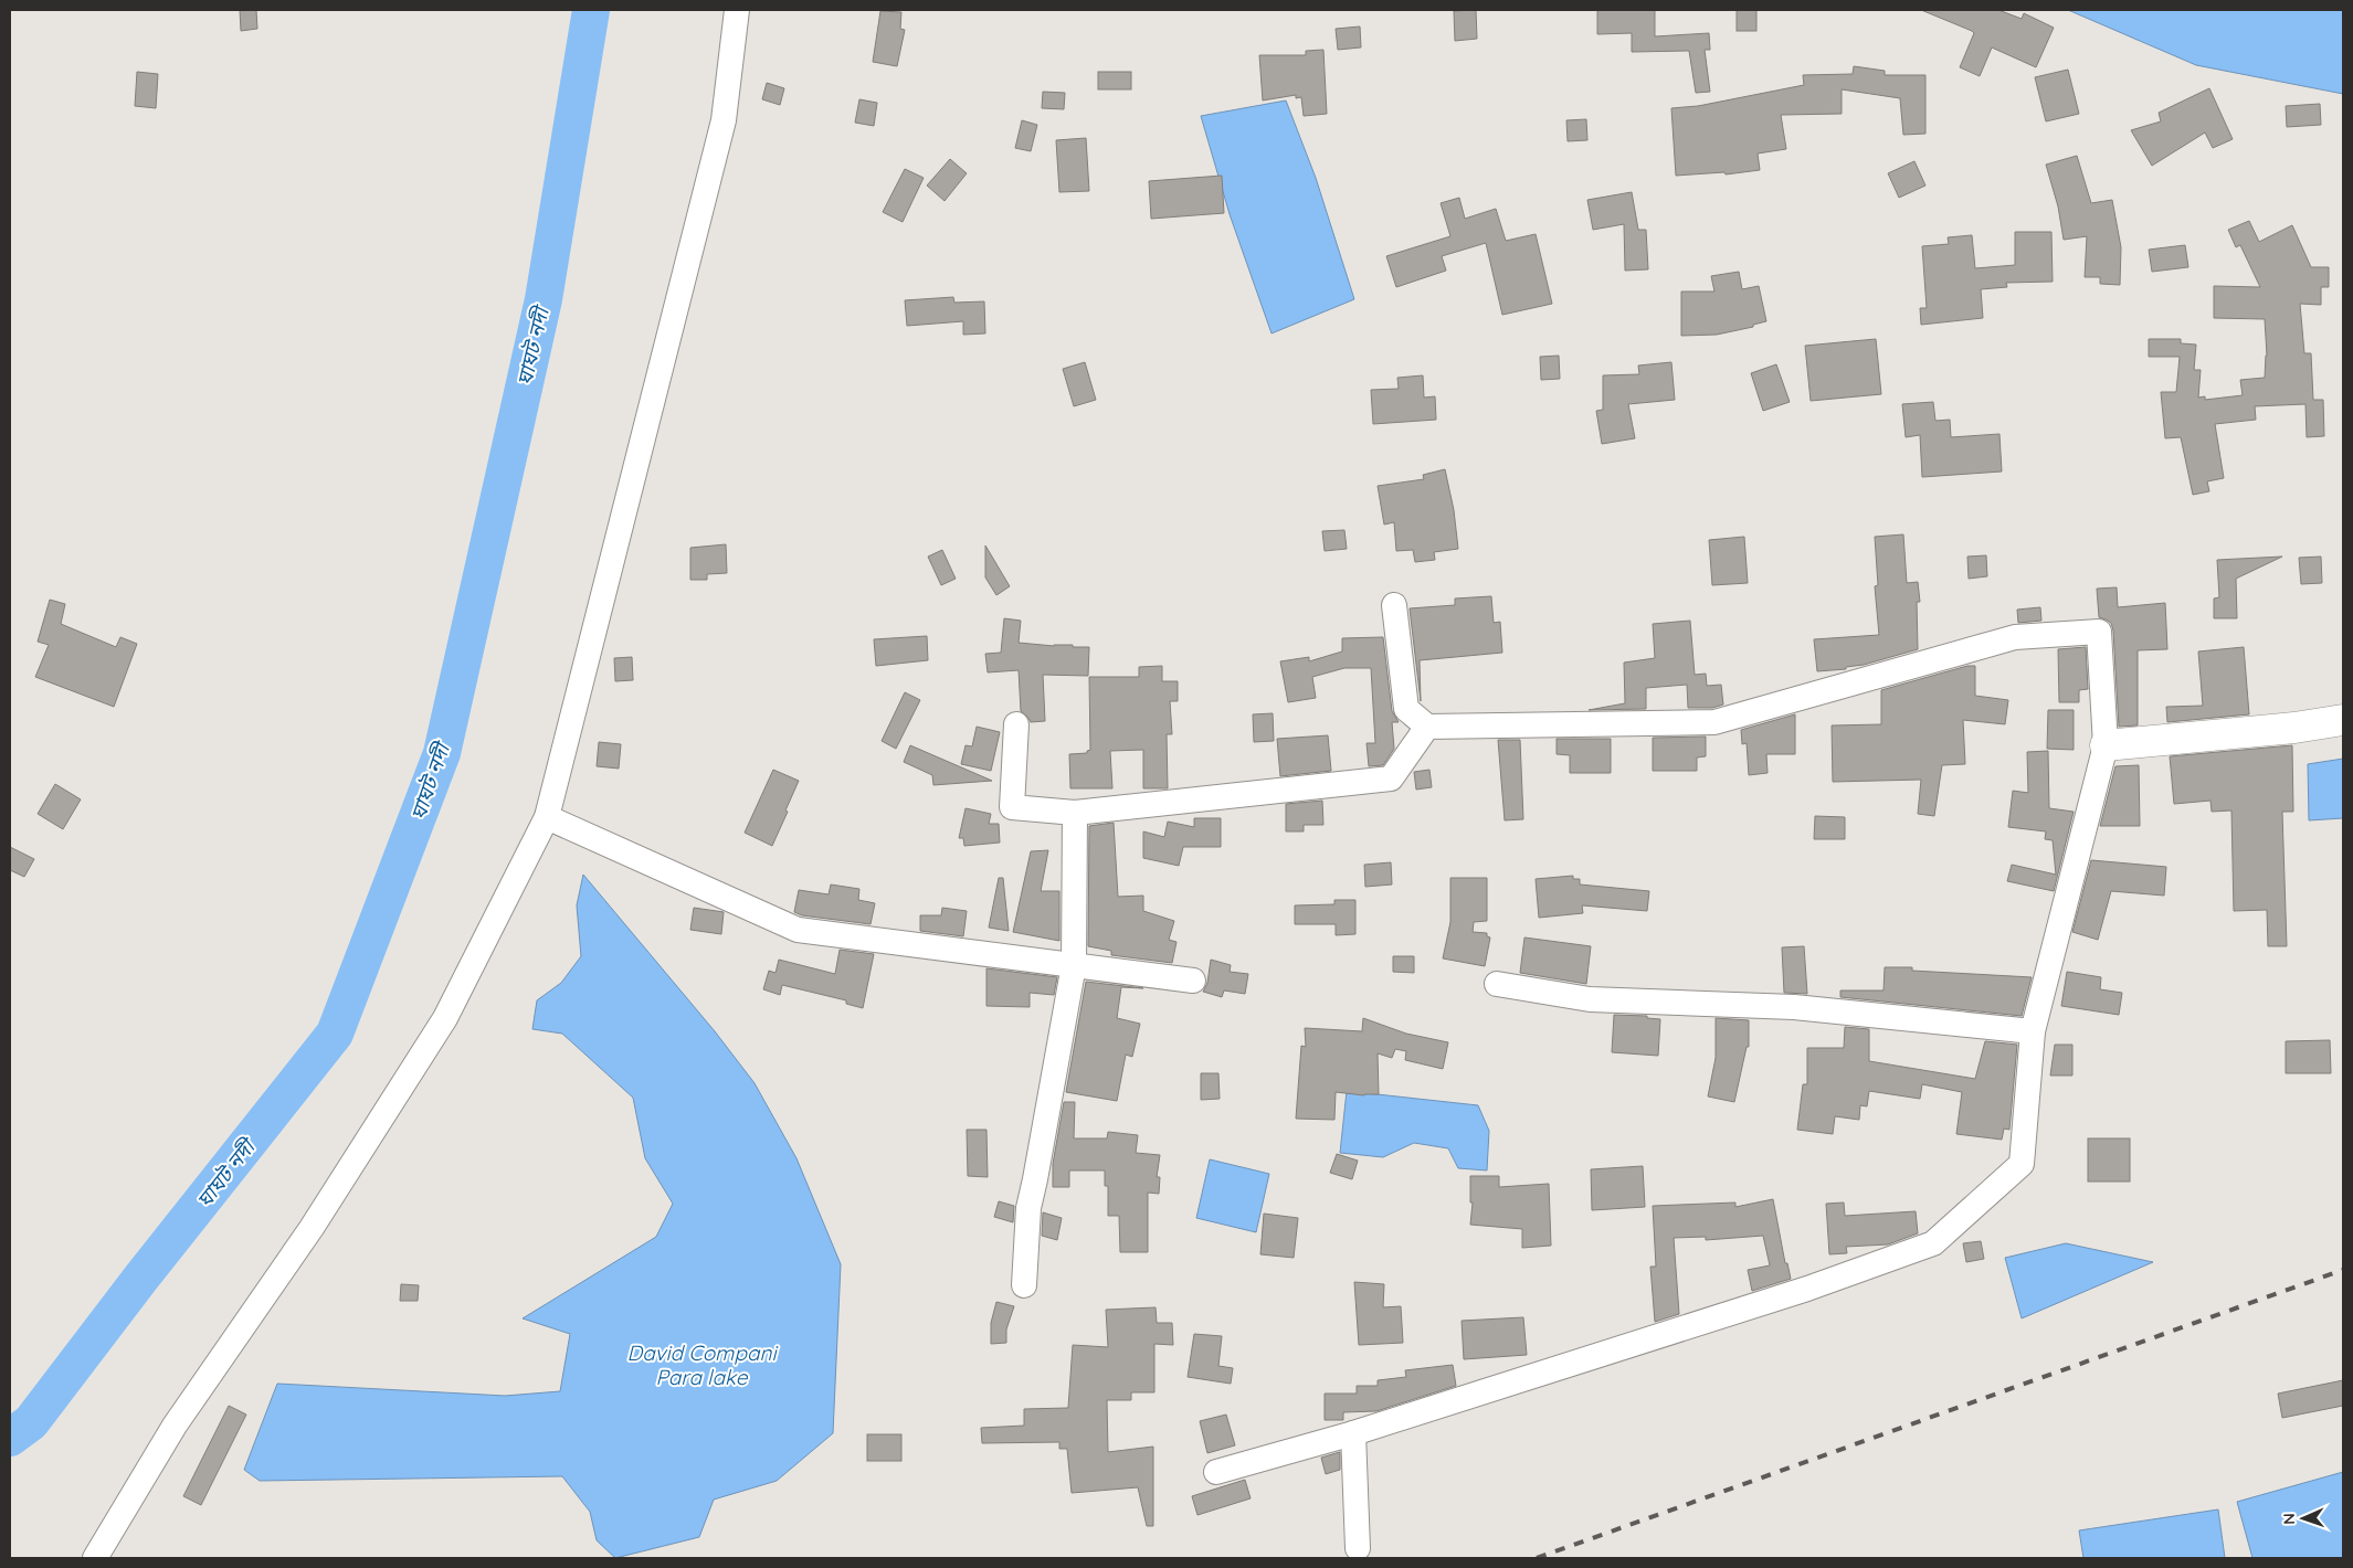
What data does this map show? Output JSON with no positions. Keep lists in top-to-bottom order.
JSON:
{
  "water": ["ঘাঘট নদী", "David Compani Para lake"],
  "north": "left"
}
